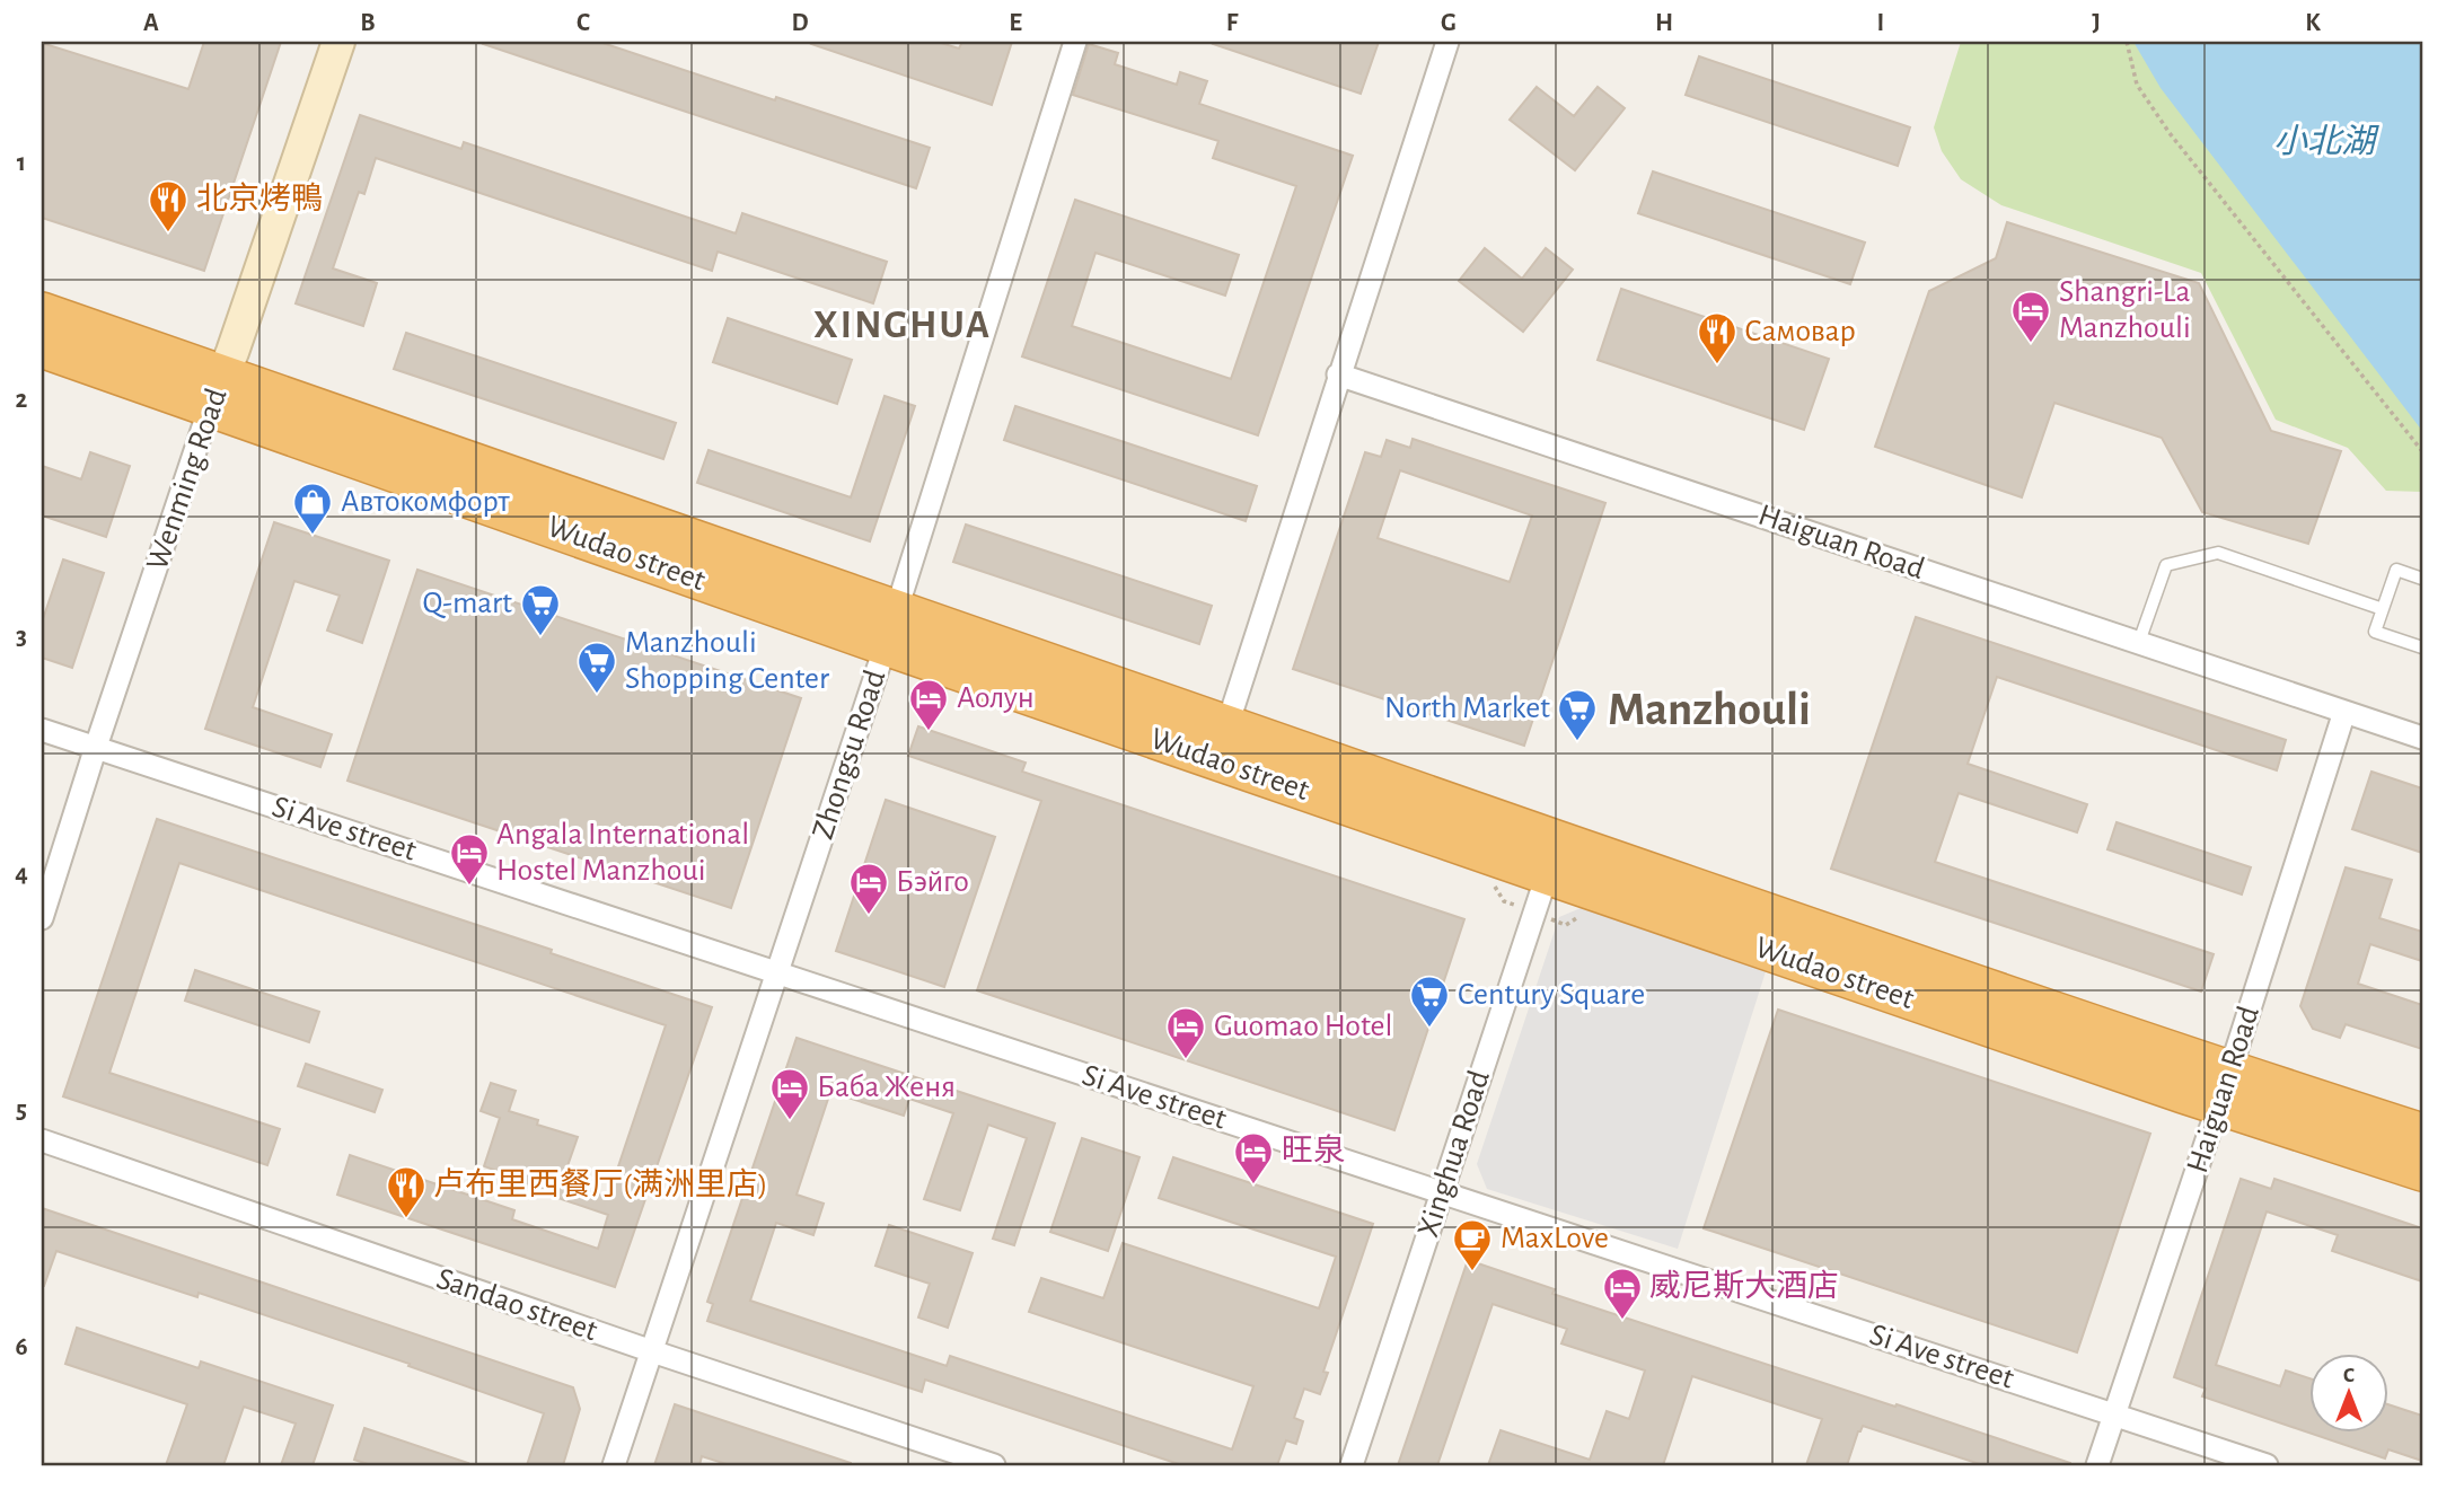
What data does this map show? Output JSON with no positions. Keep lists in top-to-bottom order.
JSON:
{
  "streets": {
    "highway": ["Wudao street"],
    "street": [
      "Wenming Road",
      "Haiguan Road",
      "Zhongsu Road",
      "Si Ave street",
      "Xinghua Road",
      "Sandao street"
    ]
  },
  "crossings": [
    ["Wenming Road", "Wudao street"],
    ["Wenming Road", "Si Ave street"],
    ["Haiguan Road", "Wudao street"],
    ["Haiguan Road", "Si Ave street"],
    ["Wudao street", "Zhongsu Road"],
    ["Wudao street", "Xinghua Road"],
    ["Zhongsu Road", "Si Ave street"],
    ["Zhongsu Road", "Sandao street"],
    ["Si Ave street", "Xinghua Road"]
  ],
  "districts": ["XINGHUA", "Manzhouli"],
  "water": ["小北湖"],
  "places": {
    "restaurant": ["北京烤鴨", "Самовар", "卢布里西餐厅(满洲里店)"],
    "hotel": [
      "Shangri-La Manzhouli",
      "Аолун",
      "Angala International Hostel Manzhoui",
      "Бэйго",
      "Guomao Hotel",
      "Баба Женя",
      "旺泉",
      "威尼斯大酒店"
    ],
    "shop": ["Автокомфорт"],
    "supermarket": [
      "Q-mart",
      "Manzhouli Shopping Center",
      "North Market",
      "Century Square"
    ],
    "cafe": ["MaxLove"]
  },
  "north": "top",
  "grid": {
    "columns": [
      "A",
      "B",
      "C",
      "D",
      "E",
      "F",
      "G",
      "H",
      "I",
      "J",
      "K"
    ],
    "rows": [
      "1",
      "2",
      "3",
      "4",
      "5",
      "6"
    ]
  }
}
